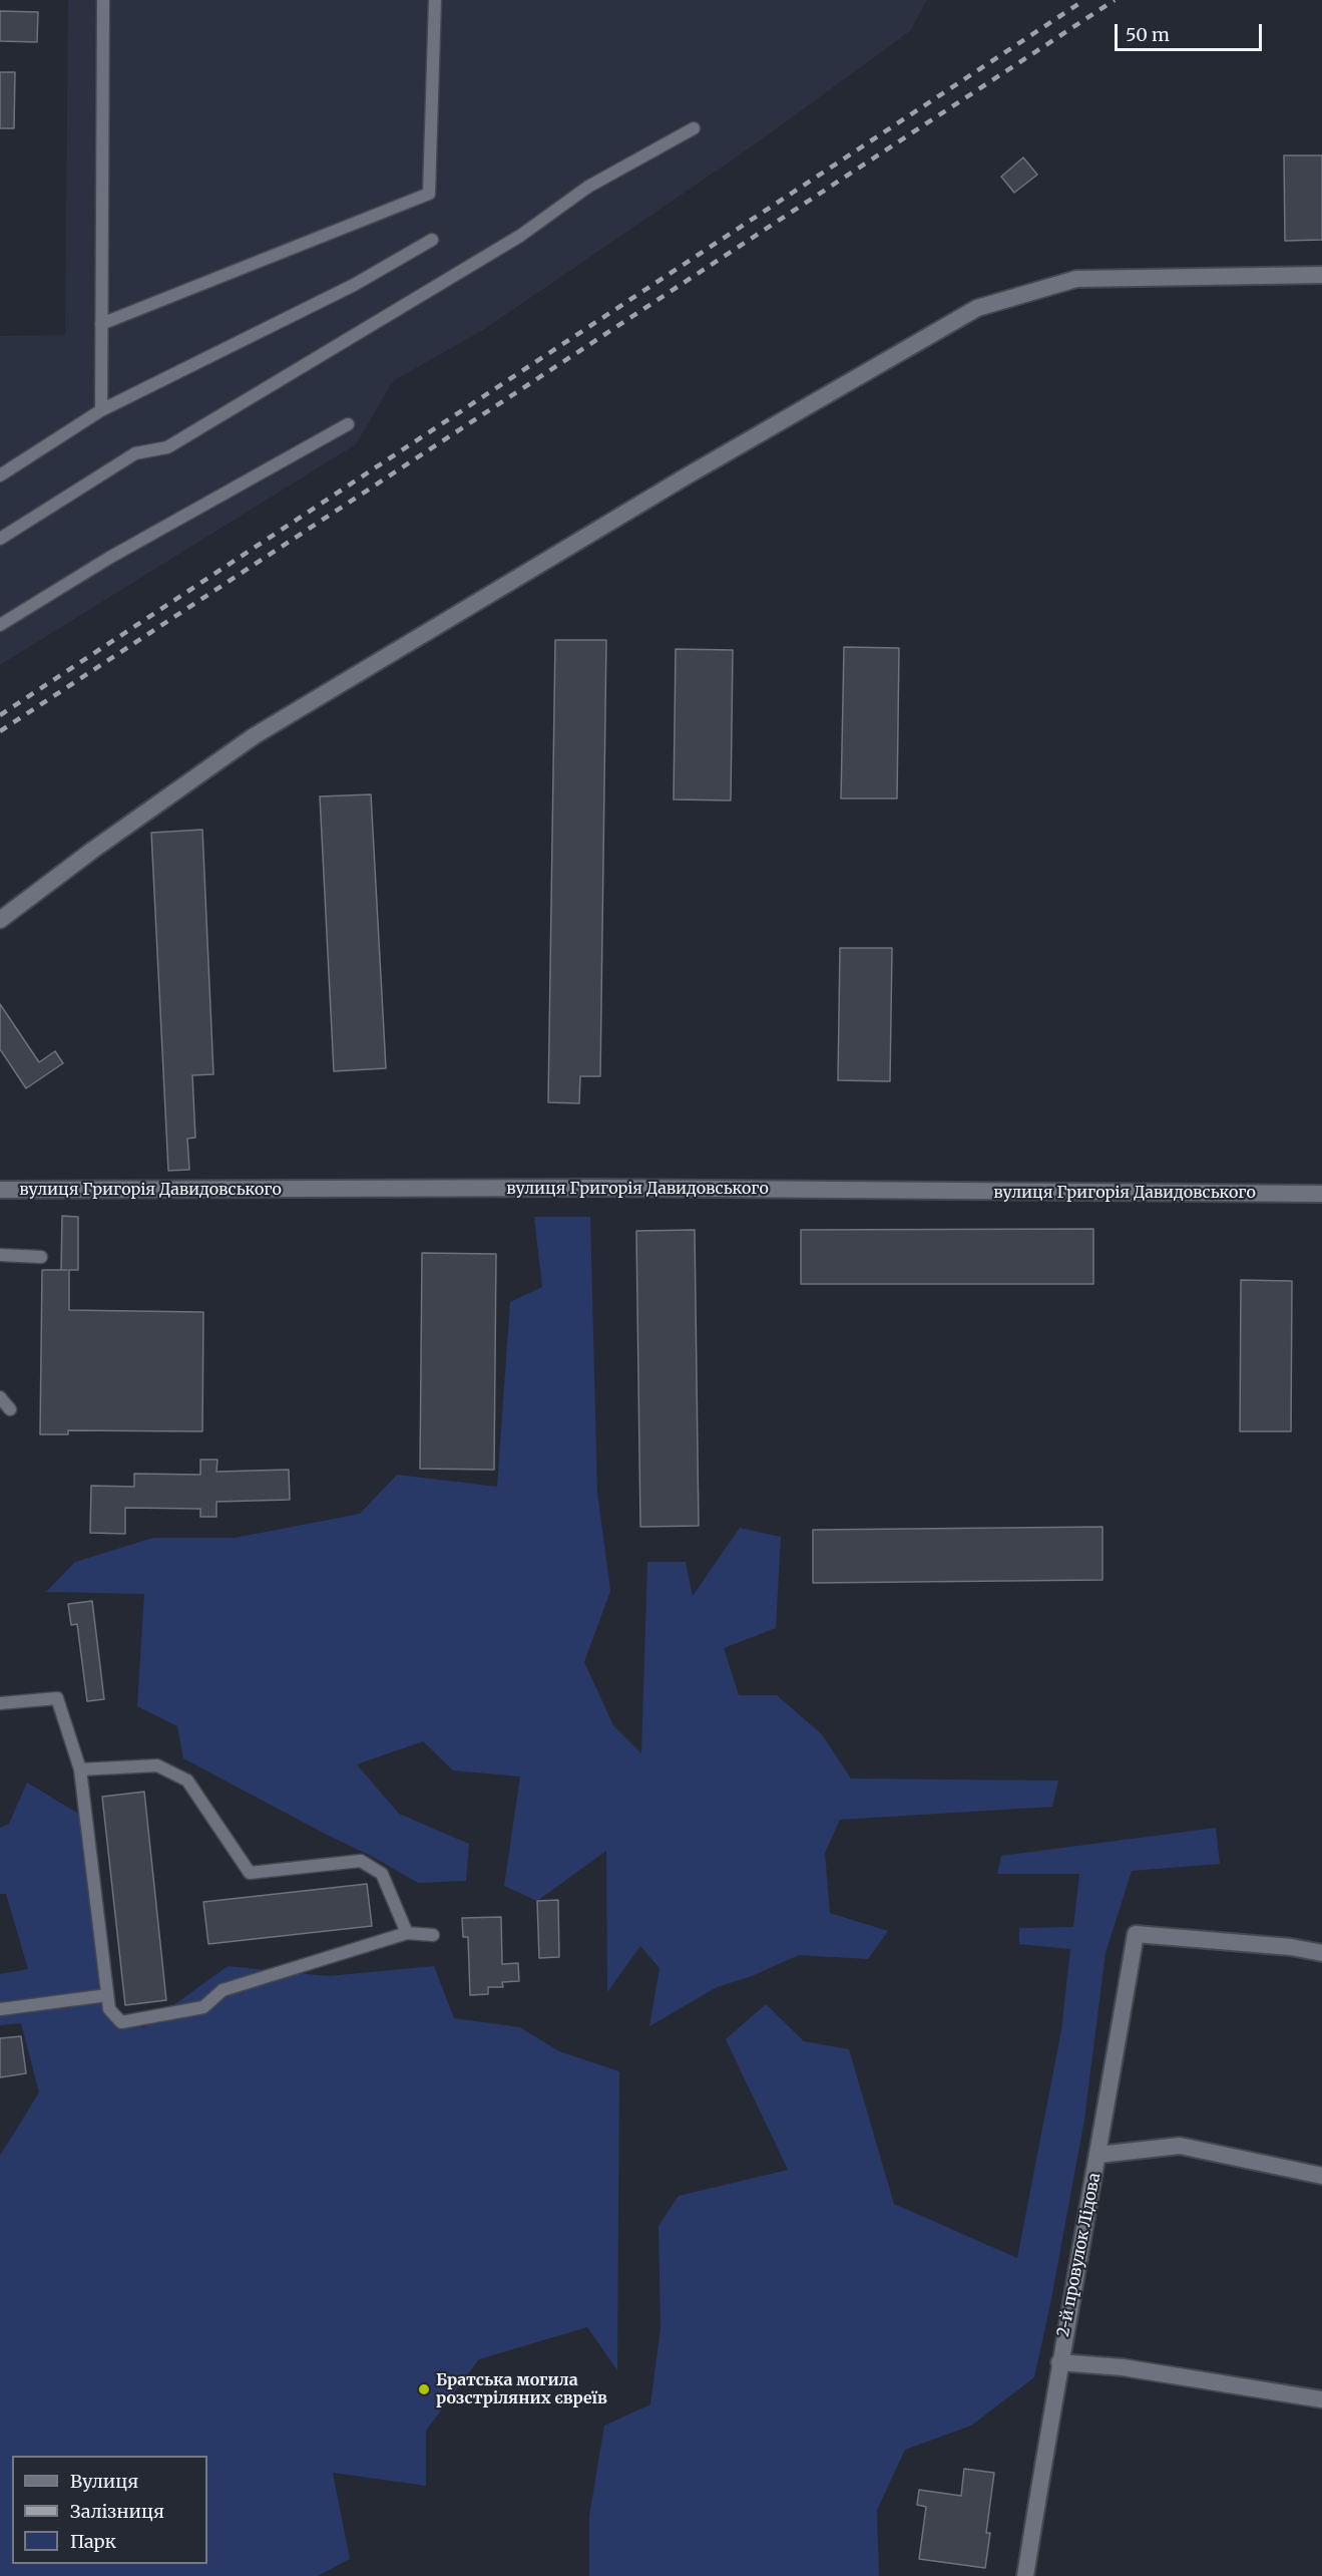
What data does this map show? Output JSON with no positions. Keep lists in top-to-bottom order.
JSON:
{
  "streets": {
    "street": ["вулиця Григорія Давидовського", "2-й провулок Лідова"]
  },
  "places": ["Братська могила розстріляних євреїв"],
  "legend": ["Вулиця", "Залізниця", "Парк"],
  "scale_bar": "50 m"
}
